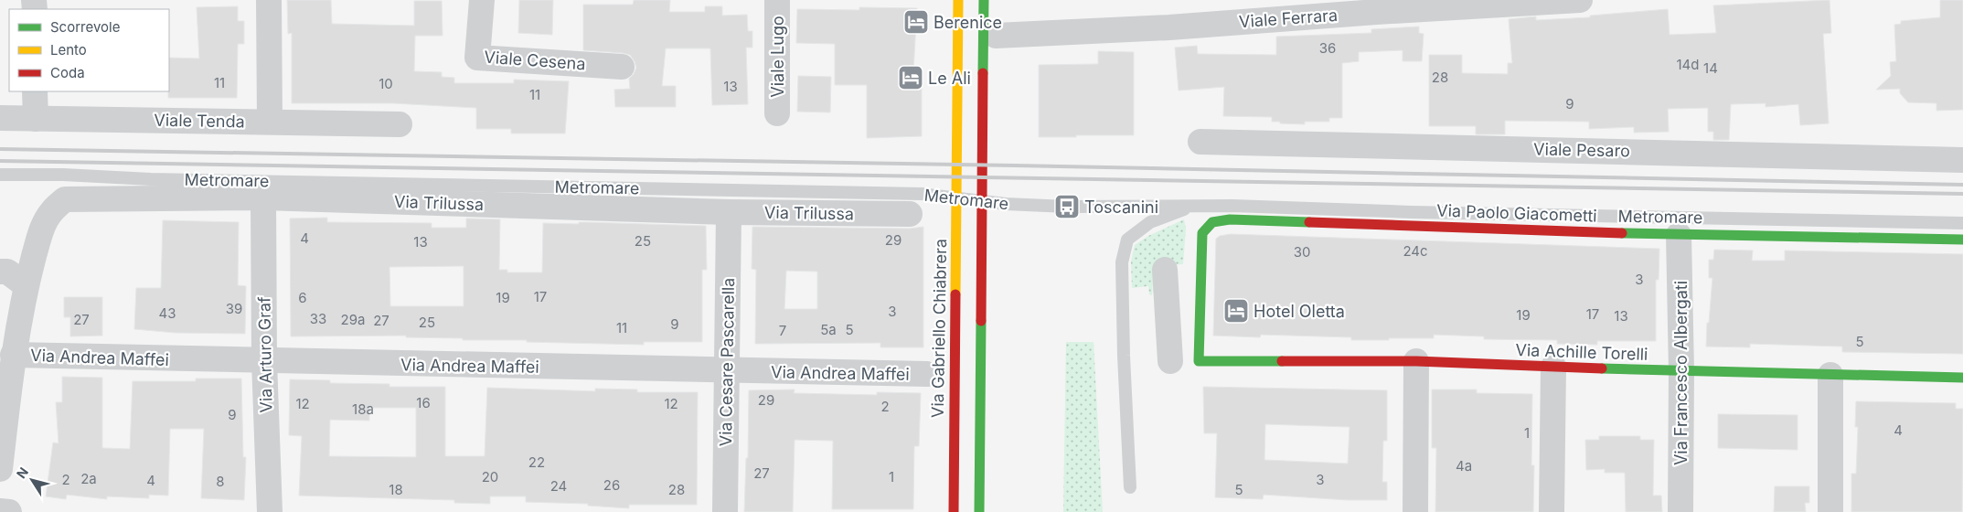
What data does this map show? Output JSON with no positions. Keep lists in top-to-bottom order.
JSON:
{
  "streets": {
    "street": [
      "Viale Ferrara",
      "Viale Lugo",
      "Viale Cesena",
      "Viale Tenda",
      "Viale Pesaro",
      "Via Trilussa",
      "Via Paolo Giacometti",
      "Via Gabriello Chiabrera",
      "Via Achille Torelli",
      "Via Arturo Graf",
      "Via Andrea Maffei",
      "Via Cesare Pascarella",
      "Via Francesco Albergati"
    ],
    "lane": ["Metromare"]
  },
  "crossings": [
    ["Metromare", "Via Trilussa"],
    ["Via Trilussa", "Via Arturo Graf"],
    ["Via Trilussa", "Via Andrea Maffei"],
    ["Via Trilussa", "Via Cesare Pascarella"],
    ["Via Paolo Giacometti", "Via Achille Torelli"],
    ["Via Paolo Giacometti", "Via Francesco Albergati"],
    ["Via Achille Torelli", "Via Francesco Albergati"],
    ["Via Arturo Graf", "Via Andrea Maffei"],
    ["Via Andrea Maffei", "Via Cesare Pascarella"]
  ],
  "places": {
    "hotel": ["Berenice", "Le Ali", "Hotel Oletta"],
    "bus stop": ["Toscanini"]
  },
  "house_numbers": [
    "36",
    "14d",
    "14",
    "28",
    "11",
    "10",
    "13",
    "11",
    "9",
    "4",
    "29",
    "25",
    "13",
    "24c",
    "30",
    "3",
    "17",
    "6",
    "19",
    "39",
    "3",
    "43",
    "17",
    "19",
    "13",
    "33",
    "27",
    "29a",
    "27",
    "25",
    "9",
    "11",
    "5a",
    "5",
    "7",
    "5",
    "29",
    "16",
    "12",
    "12",
    "2",
    "18a",
    "9",
    "4",
    "1",
    "22",
    "4a",
    "27",
    "20",
    "1",
    "2a",
    "2",
    "3",
    "4",
    "8",
    "26",
    "24",
    "18",
    "28",
    "5"
  ],
  "legend": ["Scorrevole", "Lento", "Coda"],
  "north": "top left"
}
